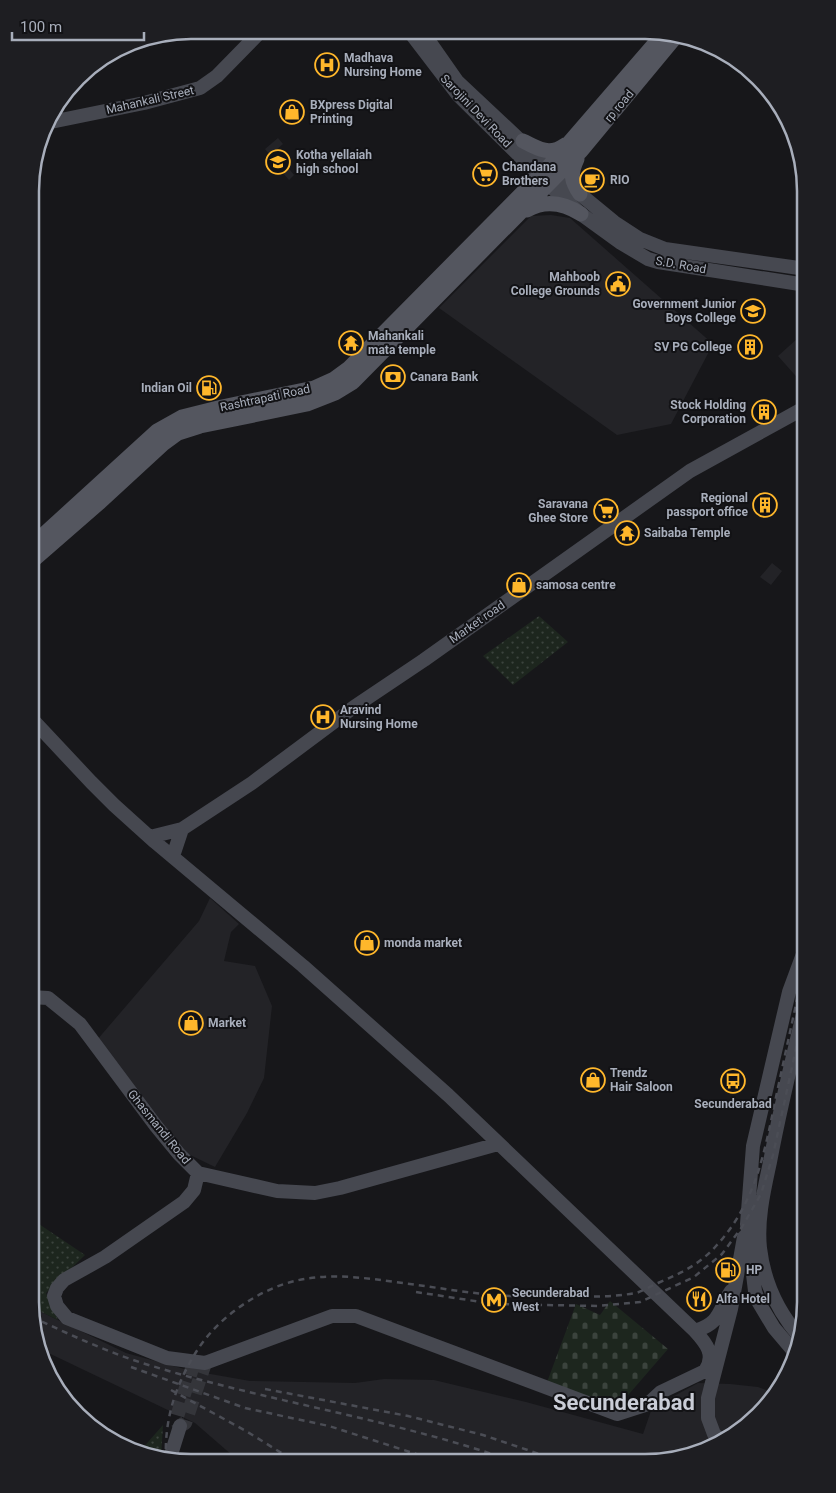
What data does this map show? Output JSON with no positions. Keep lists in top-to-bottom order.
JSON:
{
  "streets": {
    "main road": ["rp road", "Rashtrapati Road"],
    "street": [
      "Mahankali Street",
      "Sarojini Devi Road",
      "S.D. Road",
      "Market road",
      "Ghasmandi Road"
    ]
  },
  "crossings": [
    ["rp road", "Sarojini Devi Road"],
    ["rp road", "S.D. Road"],
    ["rp road", "Rashtrapati Road"],
    ["Sarojini Devi Road", "S.D. Road"],
    ["Sarojini Devi Road", "Rashtrapati Road"],
    ["S.D. Road", "Rashtrapati Road"]
  ],
  "districts": ["Secunderabad"],
  "places": {
    "hospital": ["Madhava Nursing Home", "Aravind Nursing Home"],
    "shop": [
      "BXpress Digital Printing",
      "samosa centre",
      "monda market",
      "Market",
      "Trendz Hair Saloon"
    ],
    "school or university": ["Kotha yellaiah high school", "Government Junior Boys College"],
    "supermarket": ["Chandana Brothers", "Saravana Ghee Store"],
    "cafe": ["RIO"],
    "public building": ["Mahboob College Grounds"],
    "temple": ["Mahankali mata temple", "Saibaba Temple"],
    "building": ["SV PG College", "Stock Holding Corporation", "Regional passport office"],
    "bank": ["Canara Bank"],
    "fuel station": ["Indian Oil", "HP"],
    "bus stop": ["Secunderabad"],
    "restaurant": ["Alfa Hotel"],
    "metro station": ["Secunderabad West"]
  },
  "scale_bar": "100 m"
}
